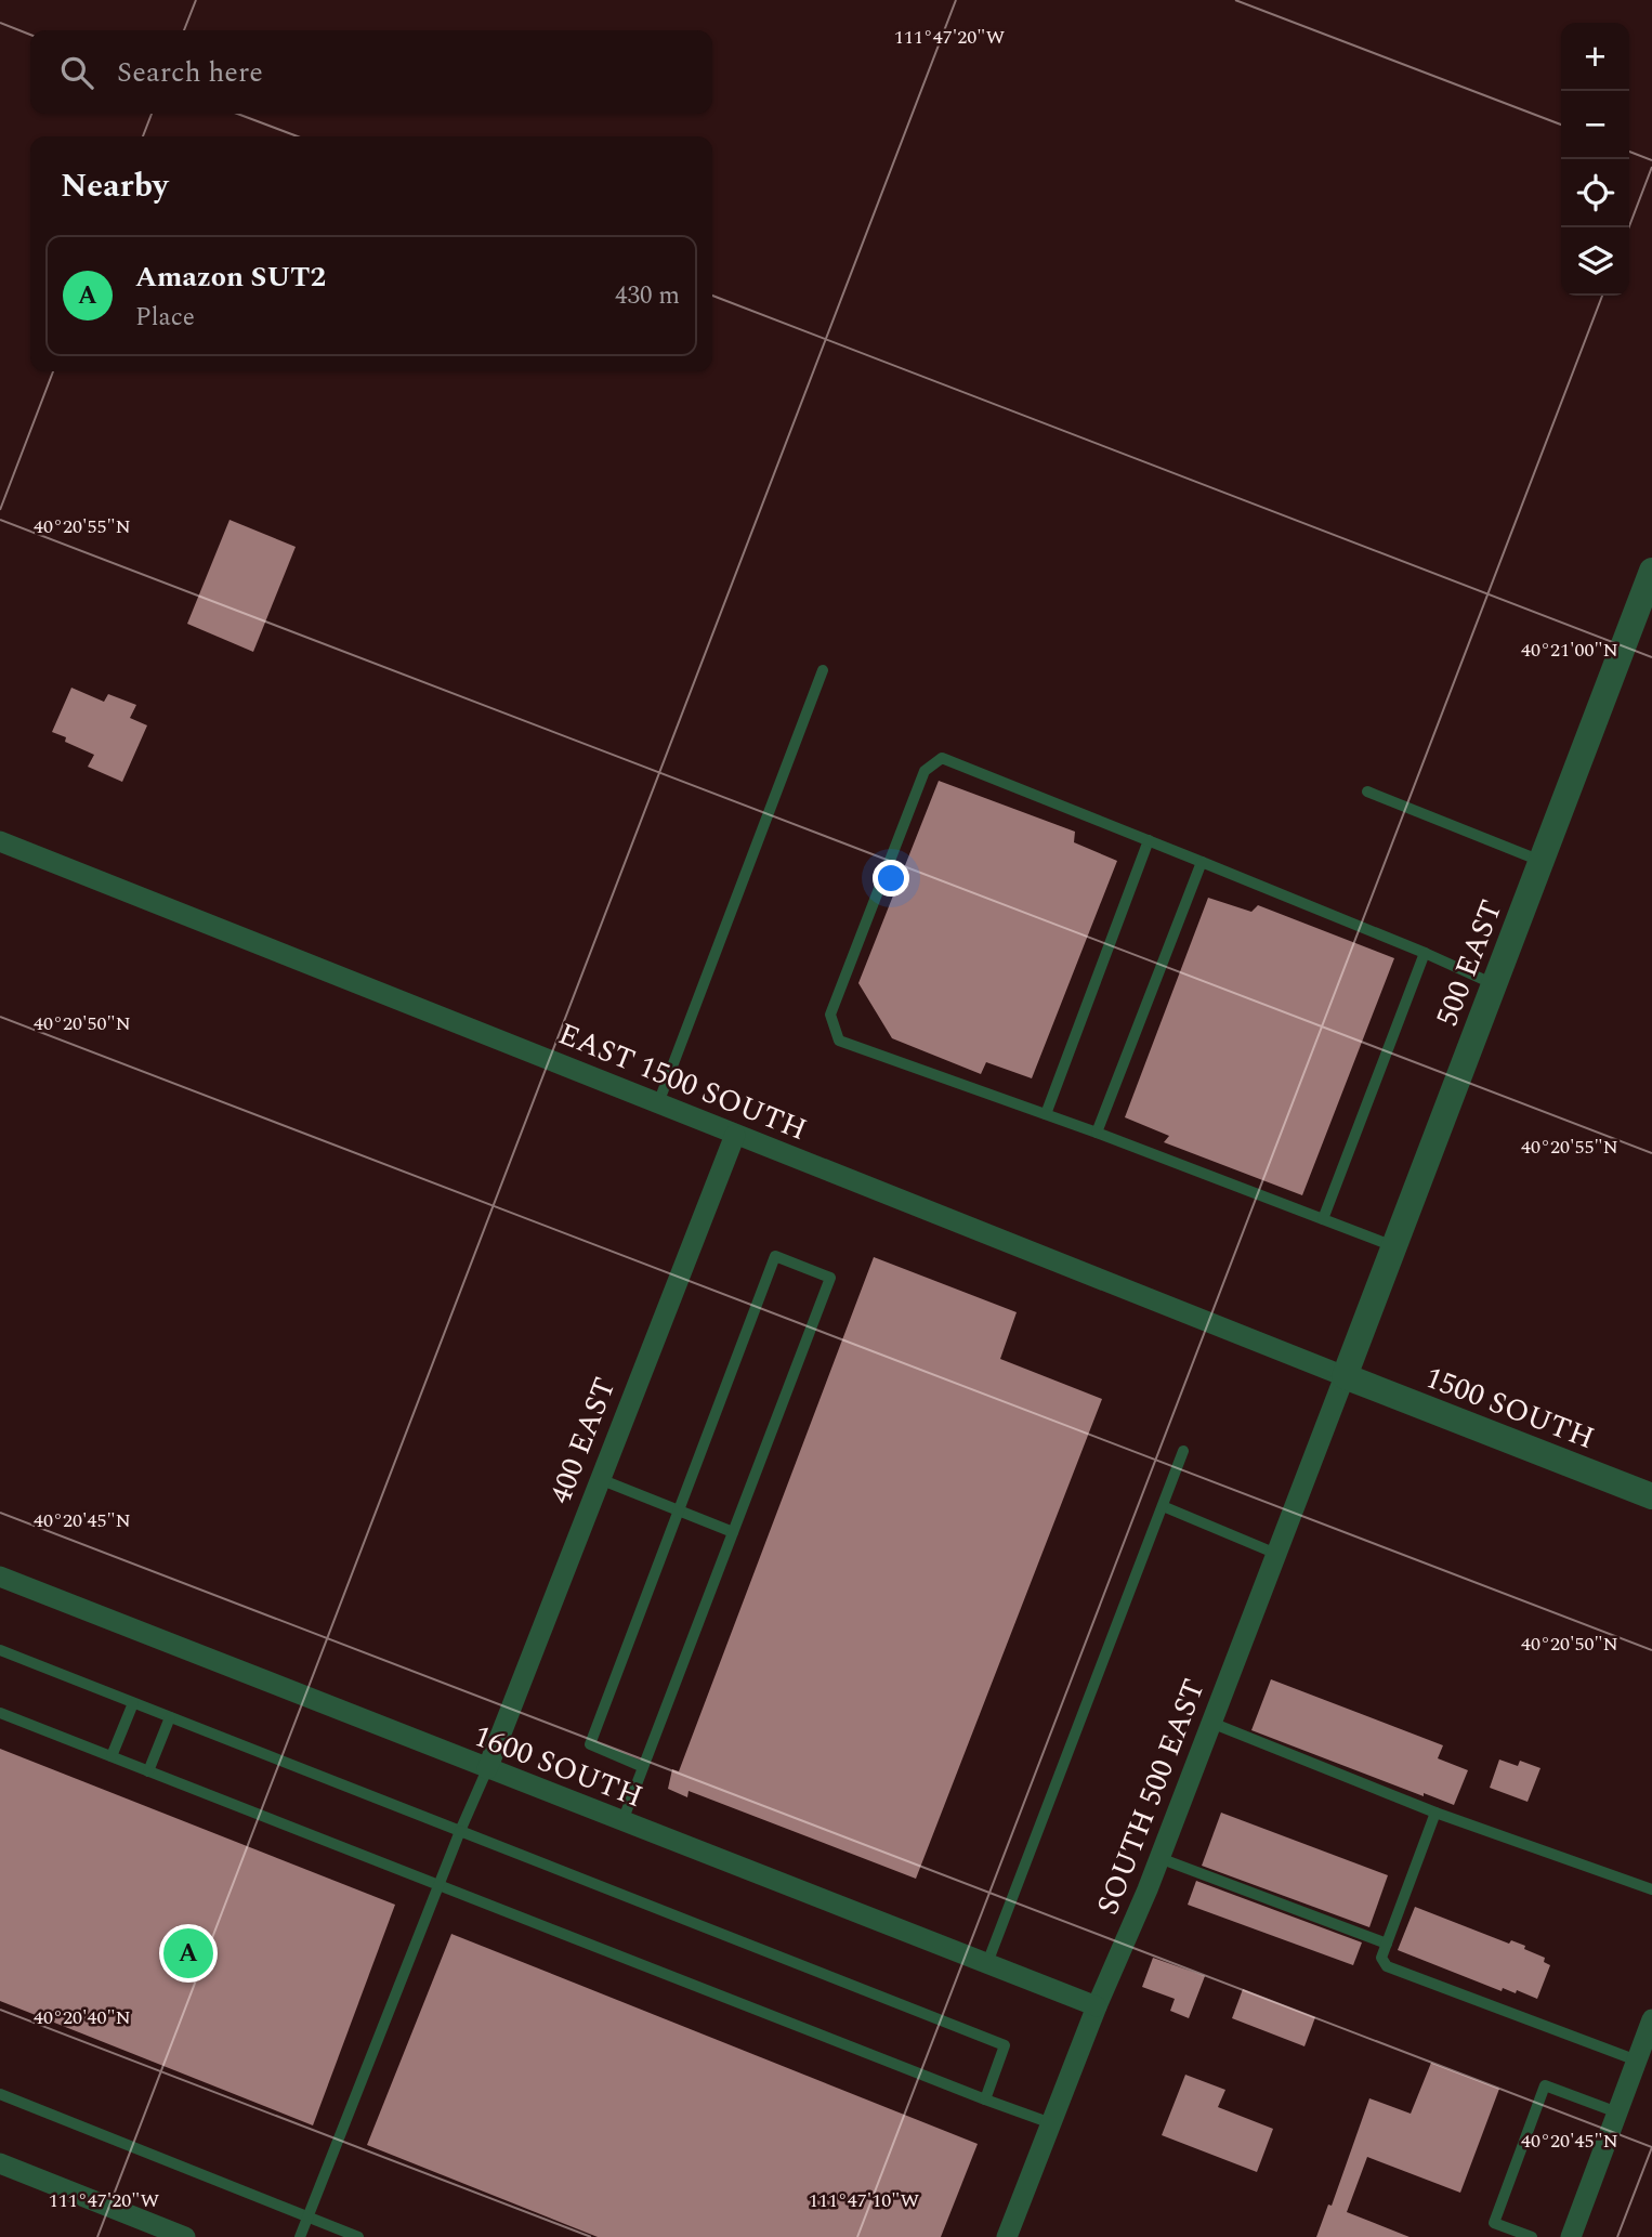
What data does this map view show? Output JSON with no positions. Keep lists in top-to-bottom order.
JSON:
{
  "streets": {
    "street": [
      "500 EAST",
      "EAST 1500 SOUTH",
      "1500 SOUTH",
      "400 EAST",
      "1600 SOUTH",
      "SOUTH 500 EAST"
    ]
  },
  "crossings": [
    ["500 EAST", "EAST 1500 SOUTH"],
    ["500 EAST", "1500 SOUTH"],
    ["500 EAST", "SOUTH 500 EAST"],
    ["EAST 1500 SOUTH", "1500 SOUTH"],
    ["EAST 1500 SOUTH", "400 EAST"],
    ["EAST 1500 SOUTH", "SOUTH 500 EAST"],
    ["1500 SOUTH", "SOUTH 500 EAST"],
    ["400 EAST", "1600 SOUTH"],
    ["1600 SOUTH", "SOUTH 500 EAST"]
  ],
  "page": {
    "map_buttons": ["+", "−"],
    "search": "Search here",
    "heading": "Nearby",
    "list": [
      {
        "mark": "A",
        "name": "Amazon SUT2",
        "note": "Place",
        "value": "430 m"
      }
    ],
    "pins": "A"
  },
  "coordinates": [
    "111°47'20\"W",
    "40°20'55\"N",
    "40°21'00\"N",
    "40°20'50\"N",
    "40°20'45\"N",
    "40°20'40\"N",
    "111°47'10\"W"
  ]
}
